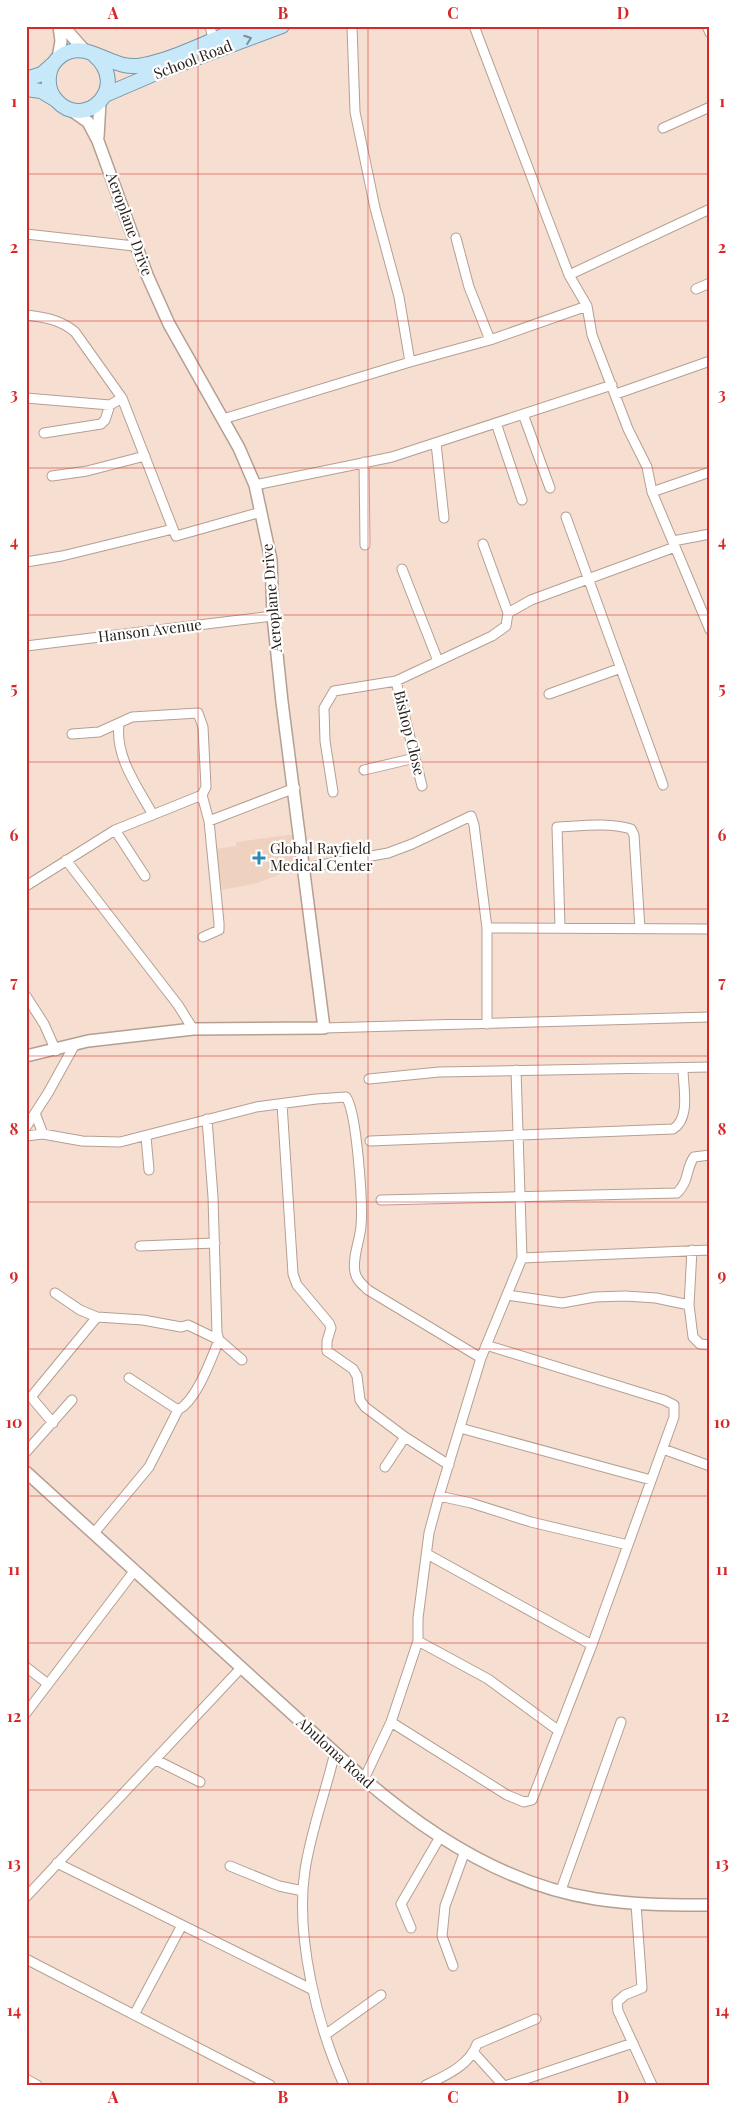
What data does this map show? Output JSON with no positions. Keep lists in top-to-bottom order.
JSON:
{
  "streets": {
    "main road": ["School Road"],
    "street": [
      "Aeroplane Drive",
      "Hanson Avenue",
      "Bishop Close",
      "Abuloma Road"
    ]
  },
  "crossings": [
    ["Aeroplane Drive", "Hanson Avenue"]
  ],
  "places": {
    "health": ["Global Rayfield Medical Center"]
  },
  "grid": {
    "columns": [
      "A",
      "B",
      "C",
      "D"
    ],
    "rows": [
      "1",
      "2",
      "3",
      "4",
      "5",
      "6",
      "7",
      "8",
      "9",
      "10",
      "11",
      "12",
      "13",
      "14"
    ]
  }
}
